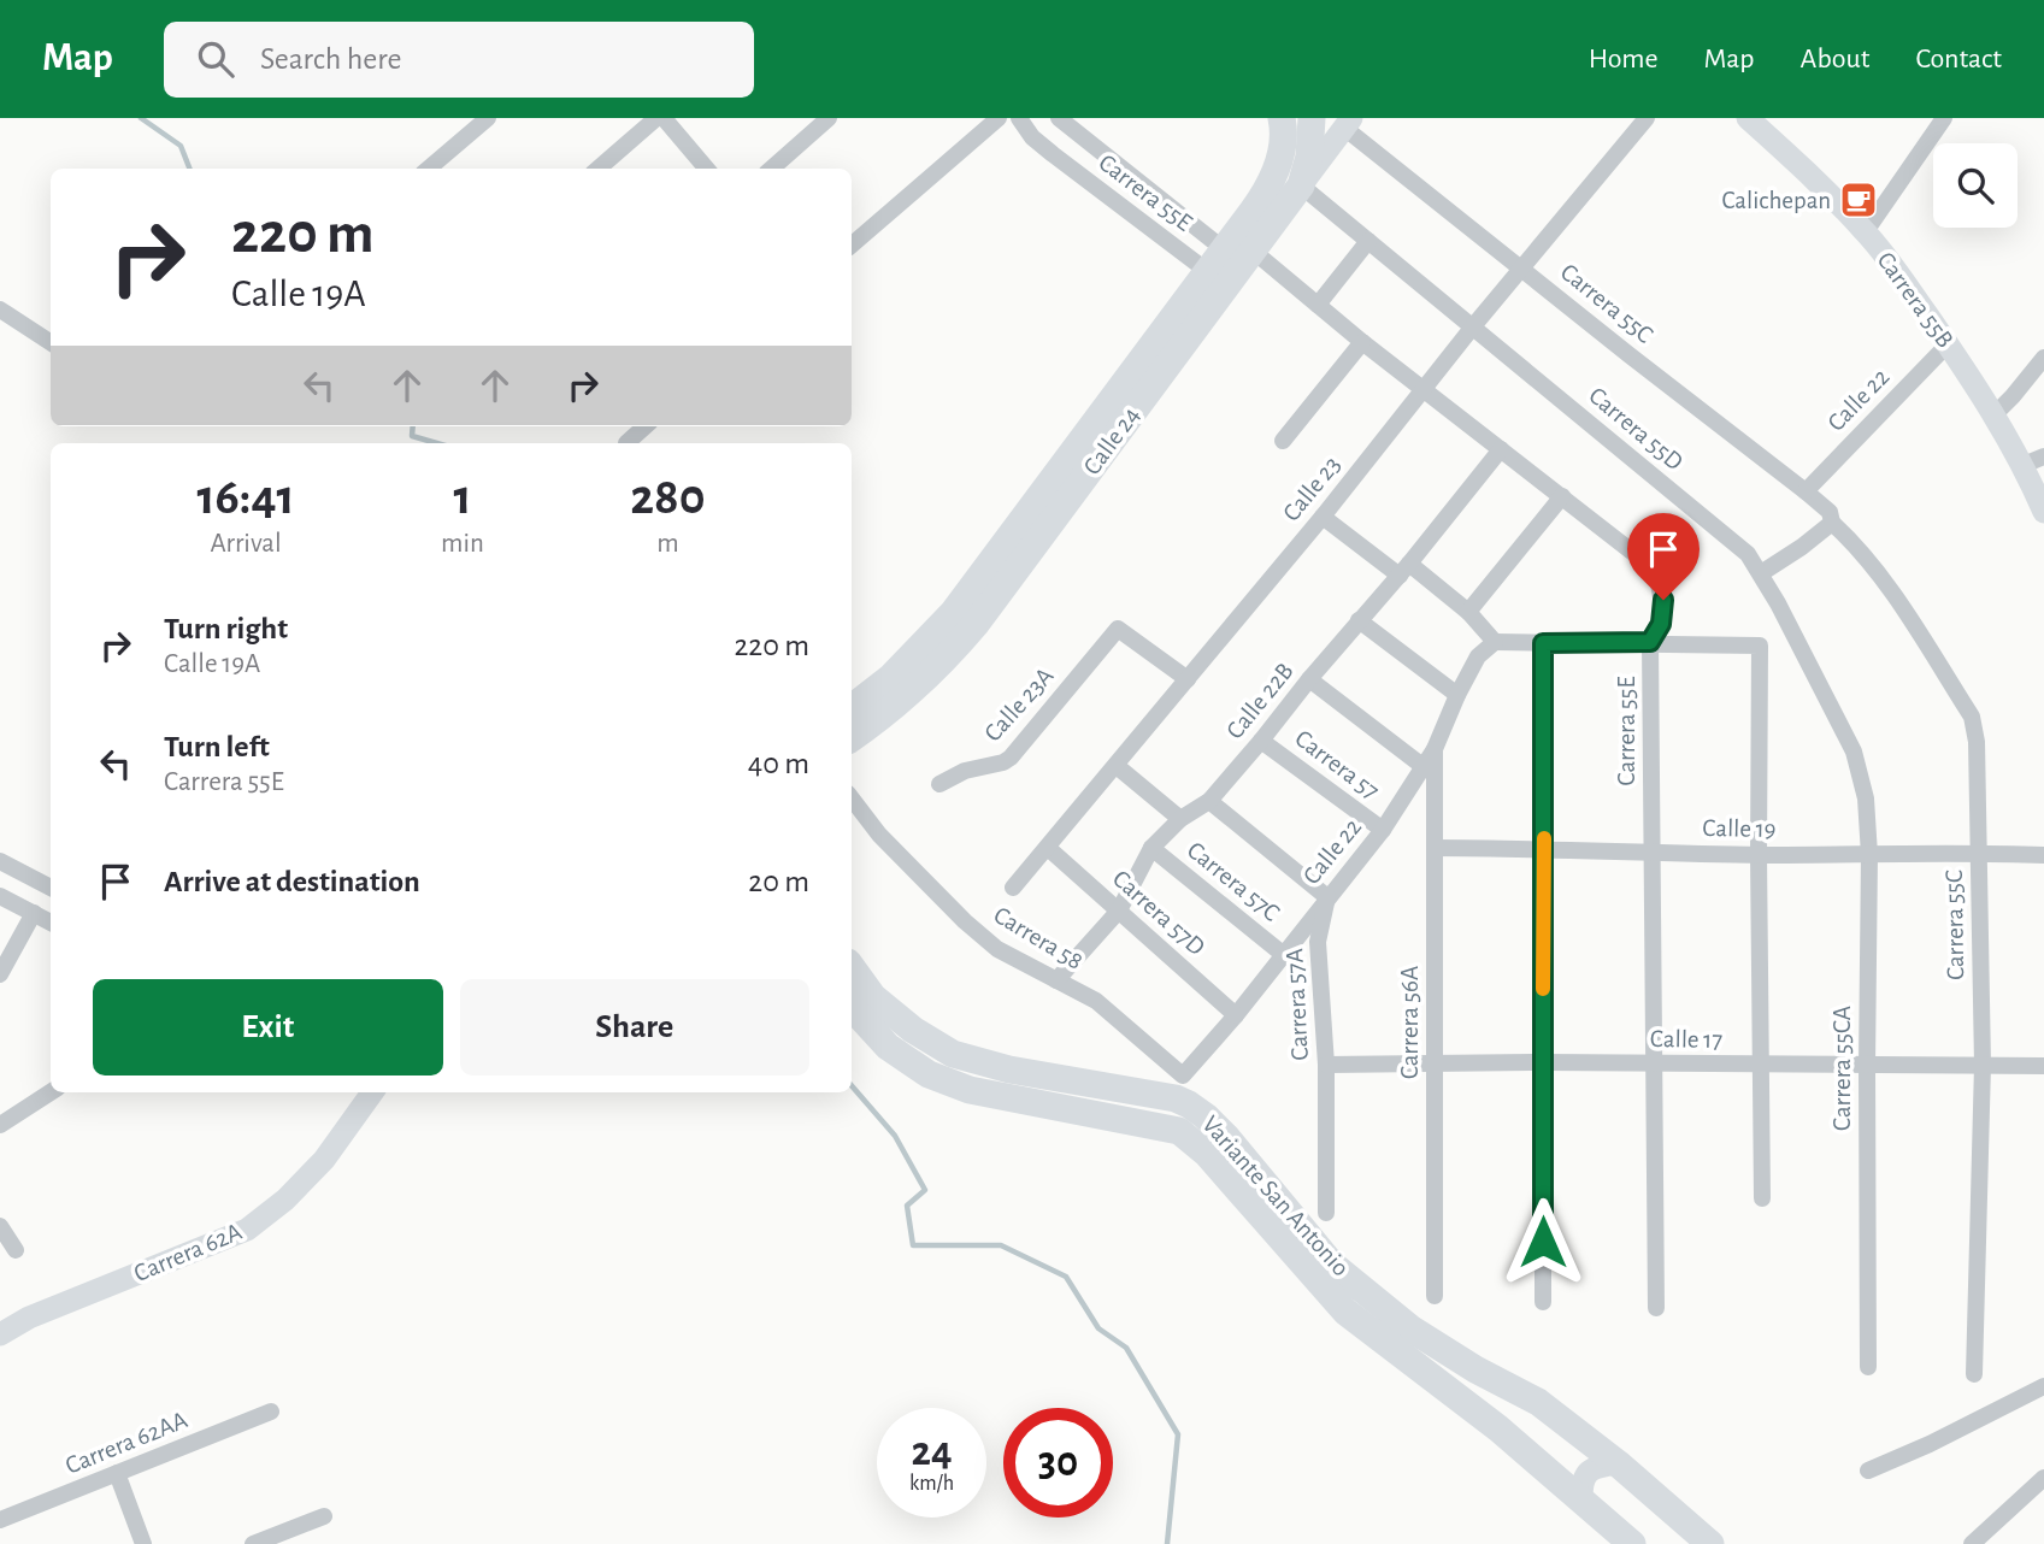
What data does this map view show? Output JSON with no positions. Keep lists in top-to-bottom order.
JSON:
{
  "streets": {
    "main road": ["Calle 24", "Variante San Antonio"],
    "street": [
      "Carrera 55E",
      "Carrera 55B",
      "Carrera 55C",
      "Calle 22",
      "Carrera 55D",
      "Calle 23",
      "Calle 22B",
      "Calle 23A",
      "Carrera 57",
      "Calle 19",
      "Carrera 57C",
      "Carrera 57D",
      "Carrera 58",
      "Carrera 57A",
      "Carrera 56A",
      "Calle 17",
      "Carrera 55CA",
      "Carrera 62A",
      "Carrera 62AA"
    ]
  },
  "crossings": [
    ["Carrera 55E", "Calle 24"],
    ["Carrera 55E", "Calle 23"],
    ["Carrera 55E", "Calle 22B"],
    ["Carrera 55E", "Calle 19"],
    ["Carrera 55E", "Calle 17"],
    ["Carrera 55B", "Calle 22"],
    ["Carrera 55C", "Calle 22"],
    ["Carrera 55C", "Calle 24"],
    ["Carrera 55C", "Calle 23"],
    ["Carrera 55C", "Calle 19"],
    ["Carrera 55C", "Calle 17"],
    ["Calle 22", "Carrera 57"],
    ["Calle 22", "Carrera 57C"],
    ["Calle 22", "Carrera 57D"],
    ["Calle 22", "Carrera 58"],
    ["Calle 22", "Carrera 57A"],
    ["Calle 22", "Carrera 56A"],
    ["Carrera 55D", "Calle 24"],
    ["Carrera 55D", "Calle 23"],
    ["Carrera 55D", "Carrera 55CA"],
    ["Calle 23", "Calle 23A"],
    ["Calle 23", "Carrera 57D"],
    ["Calle 22B", "Carrera 57"],
    ["Calle 22B", "Carrera 57C"],
    ["Calle 22B", "Carrera 57D"],
    ["Calle 22B", "Carrera 58"],
    ["Calle 19", "Carrera 56A"],
    ["Calle 19", "Carrera 55CA"],
    ["Carrera 57A", "Calle 17"],
    ["Carrera 56A", "Calle 17"],
    ["Calle 17", "Carrera 55CA"]
  ],
  "places": {
    "cafe": ["Calichepan"]
  },
  "page": {
    "header": "Map",
    "search": "Search here",
    "nav": [
      "Home",
      "Map",
      "About",
      "Contact"
    ],
    "turn": ["220 m", "Calle 19A"],
    "eta": [
      "16:41",
      "Arrival",
      "1",
      "min",
      "280",
      "m"
    ],
    "list": [
      {
        "name": "Turn right",
        "note": "Calle 19A",
        "value": "220 m"
      },
      {
        "name": "Turn left",
        "note": "Carrera 55E",
        "value": "40 m"
      },
      {
        "name": "Arrive at destination",
        "value": "20 m"
      }
    ],
    "buttons": ["Exit", "Share"],
    "speed": "24 km/h",
    "limit": "30"
  }
}
